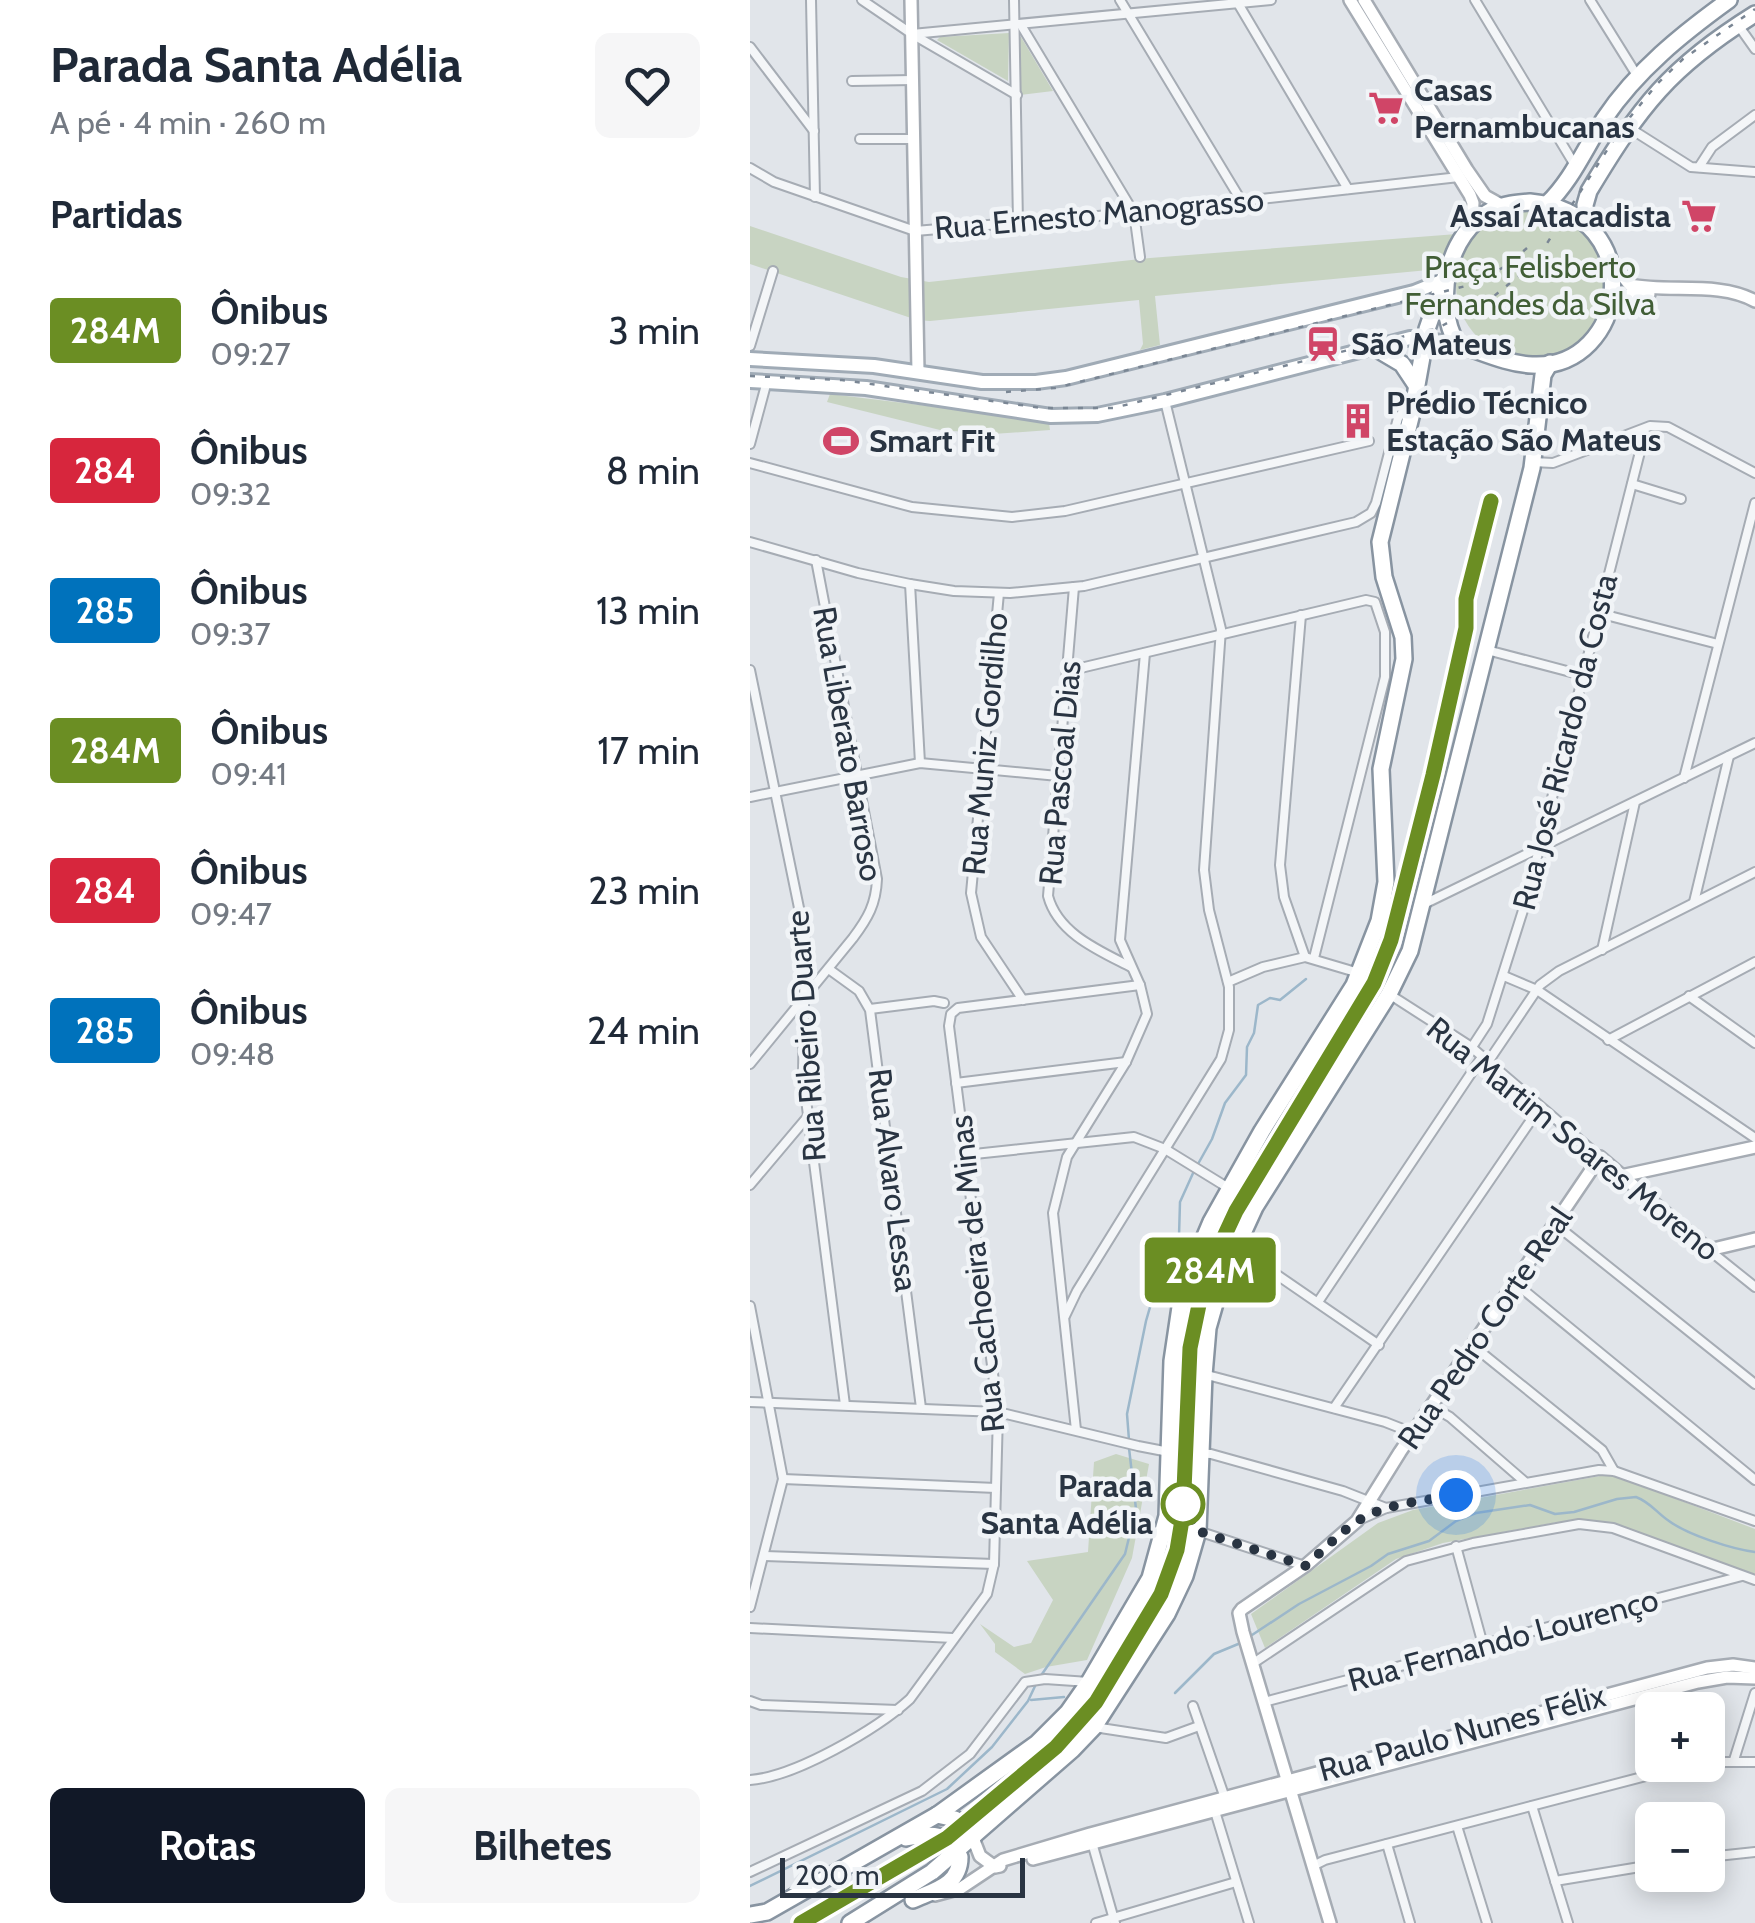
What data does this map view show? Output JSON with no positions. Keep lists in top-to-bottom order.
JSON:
{
  "streets": {
    "main road": ["Rua Martim Soares Moreno", "Rua Pedro Corte Real", "Rua Paulo Nunes Félix"],
    "street": [
      "Rua Ernesto Manograsso",
      "Rua José Ricardo da Costa",
      "Rua Liberato Barroso",
      "Rua Muniz Gordilho",
      "Rua Pascoal Dias",
      "Rua Ribeiro Duarte",
      "Rua Alvaro Lessa",
      "Rua Cachoeira de Minas",
      "Rua Fernando Lourenço"
    ]
  },
  "crossings": [
    ["Rua José Ricardo da Costa", "Rua Martim Soares Moreno"],
    ["Rua Liberato Barroso", "Rua Ribeiro Duarte"],
    ["Rua Muniz Gordilho", "Rua Cachoeira de Minas"],
    ["Rua Martim Soares Moreno", "Rua Pedro Corte Real"]
  ],
  "parks": ["Praça Felisberto Fernandes da Silva"],
  "places": {
    "supermarket": ["Casas Pernambucanas", "Assaí Atacadista"],
    "station": ["São Mateus"],
    "building": ["Prédio Técnico Estação São Mateus"],
    "sports": ["Smart Fit"],
    "other": ["Parada Santa Adélia"]
  },
  "lines": ["bus line 284M"],
  "scale_bar": "200 m",
  "page": {
    "heading": [
      ["Parada Santa Adélia", "A pé · 4 min · 260 m"],
      "Partidas"
    ],
    "on_map": "284M",
    "list": [
      {
        "mark": "284M",
        "name": "Ônibus",
        "note": "09:27",
        "value": "3 min"
      },
      {
        "mark": "284",
        "name": "Ônibus",
        "note": "09:32",
        "value": "8 min"
      },
      {
        "mark": "285",
        "name": "Ônibus",
        "note": "09:37",
        "value": "13 min"
      },
      {
        "mark": "284M",
        "name": "Ônibus",
        "note": "09:41",
        "value": "17 min"
      },
      {
        "mark": "284",
        "name": "Ônibus",
        "note": "09:47",
        "value": "23 min"
      },
      {
        "mark": "285",
        "name": "Ônibus",
        "note": "09:48",
        "value": "24 min"
      }
    ],
    "map_buttons": ["+", "−"],
    "buttons": ["Rotas", "Bilhetes"],
    "scale": "200 m"
  }
}
